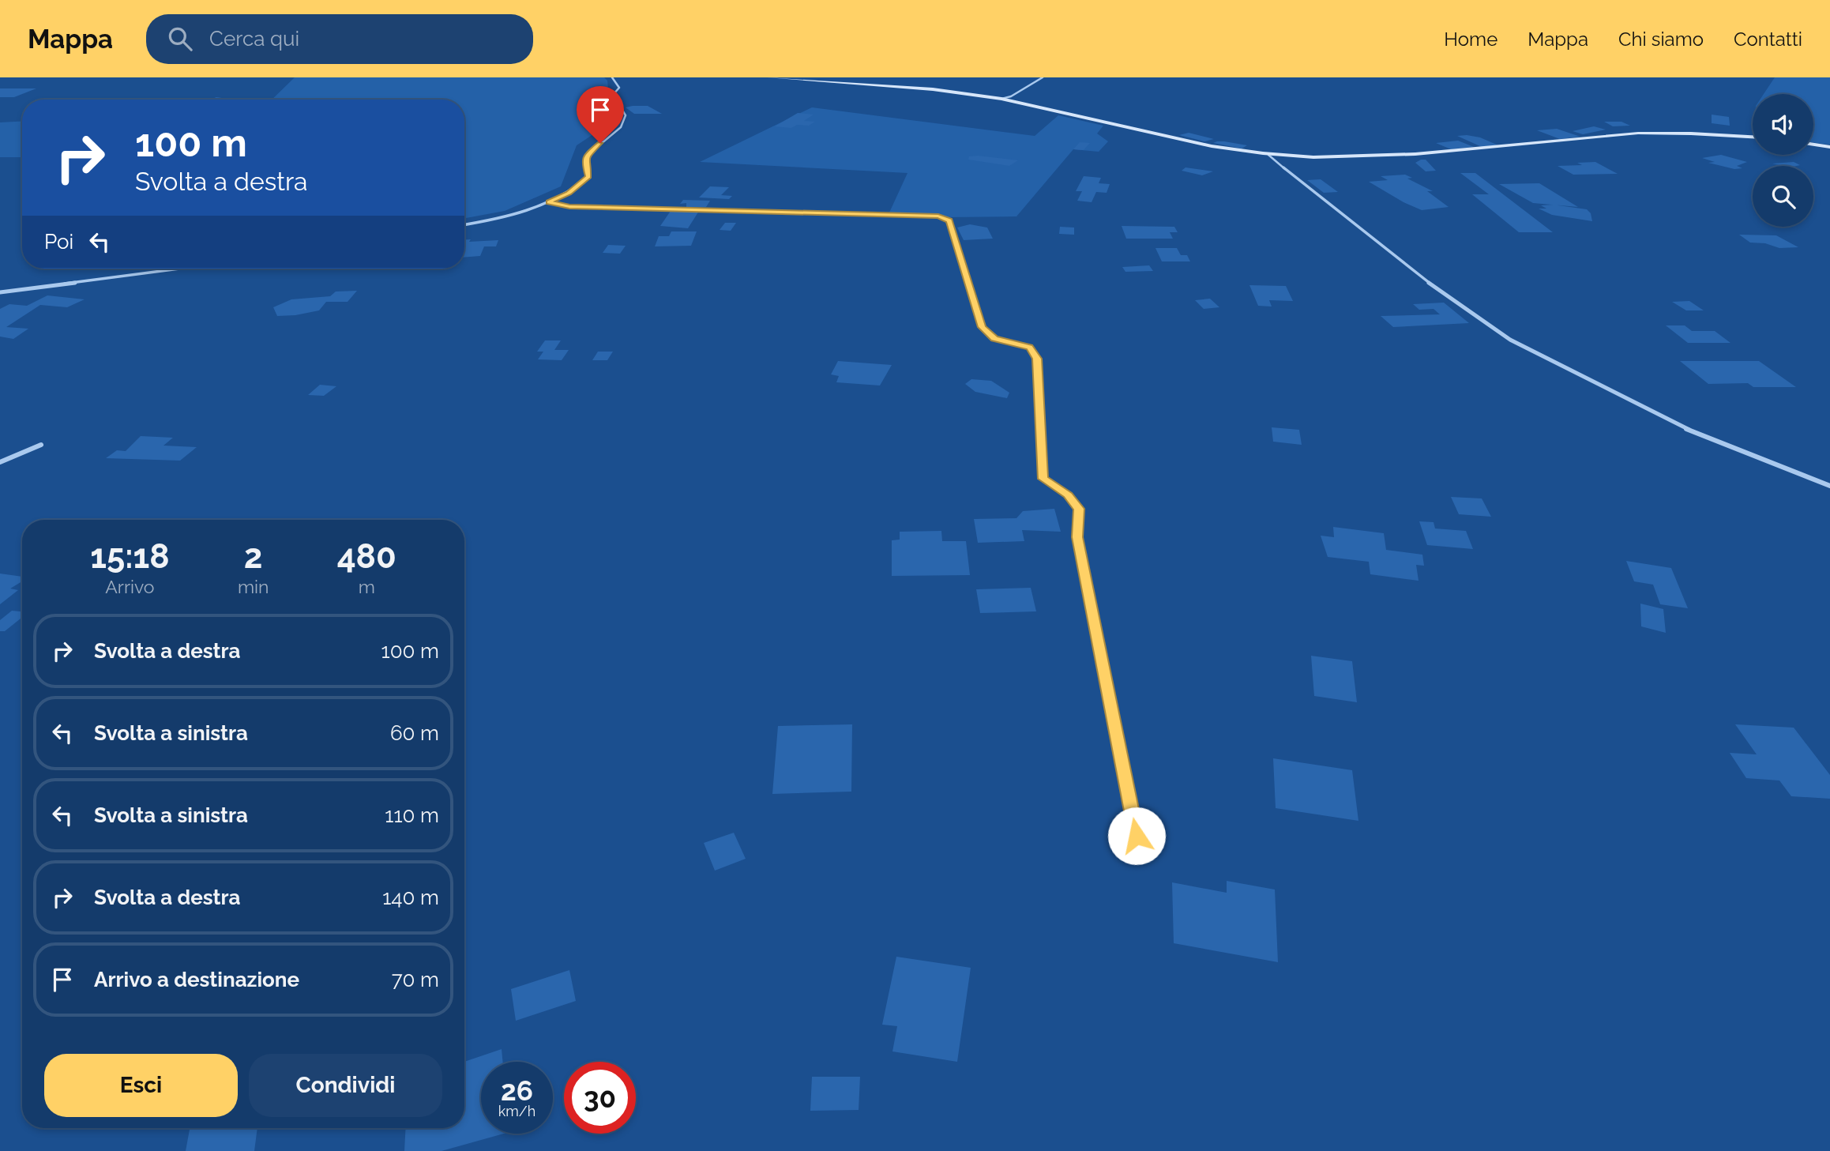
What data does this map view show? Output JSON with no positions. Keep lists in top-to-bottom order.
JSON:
{
  "page": {
    "header": "Mappa",
    "search": "Cerca qui",
    "nav": [
      "Home",
      "Mappa",
      "Chi siamo",
      "Contatti"
    ],
    "turn": ["100 m", "Svolta a destra"],
    "then": "Poi",
    "eta": [
      "15:18",
      "Arrivo",
      "2",
      "min",
      "480",
      "m"
    ],
    "list": [
      {
        "name": "Svolta a destra",
        "value": "100 m"
      },
      {
        "name": "Svolta a sinistra",
        "value": "60 m"
      },
      {
        "name": "Svolta a sinistra",
        "value": "110 m"
      },
      {
        "name": "Svolta a destra",
        "value": "140 m"
      },
      {
        "name": "Arrivo a destinazione",
        "value": "70 m"
      }
    ],
    "buttons": ["Esci", "Condividi"],
    "speed": "26 km/h",
    "limit": "30"
  }
}
